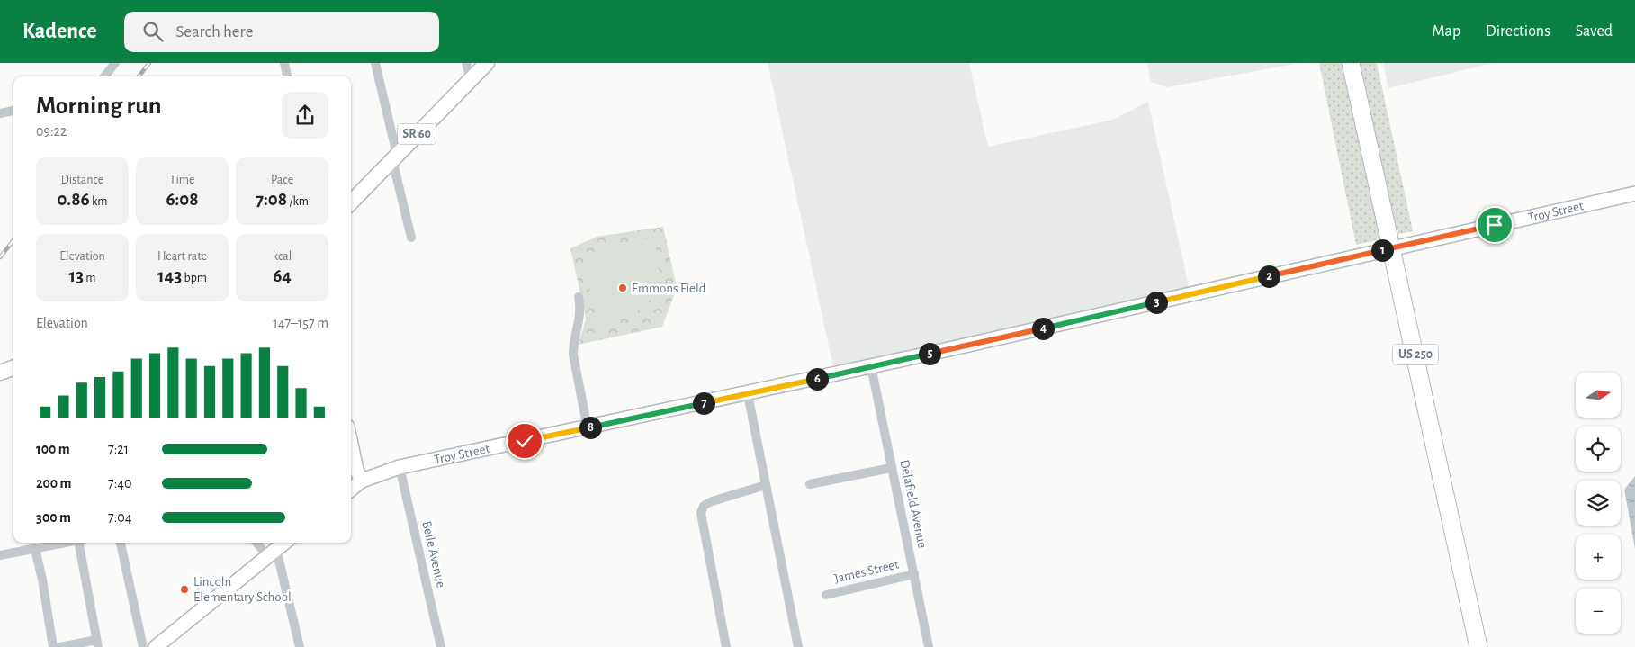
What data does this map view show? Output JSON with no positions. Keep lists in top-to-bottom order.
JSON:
{
  "streets": {
    "highway": ["US 250"],
    "main road": ["SR 60", "Troy Street"],
    "street": ["Delafield Avenue", "Belle Avenue", "James Street"]
  },
  "crossings": [
    ["Troy Street", "US 250"],
    ["Troy Street", "Delafield Avenue"],
    ["Troy Street", "Belle Avenue"],
    ["Delafield Avenue", "James Street"]
  ],
  "places": ["Emmons Field", "Lincoln Elementary School"],
  "north": "right",
  "page": {
    "header": "Kadence",
    "search": "Search here",
    "nav": ["Map", "Directions", "Saved"],
    "heading": ["Morning run", "09:22"],
    "stats": [
      ["Distance", "0.86 km"],
      ["Time", "6:08"],
      ["Pace", "7:08 /km"],
      ["Elevation", "13 m"],
      ["Heart rate", "143 bpm"],
      ["kcal", "64"]
    ],
    "pins": [
      "1",
      "2",
      "3",
      "4",
      "5",
      "6",
      "7",
      "8"
    ],
    "chart": ["Elevation", "147–157 m"],
    "map_buttons": ["+", "−"],
    "list": [
      {
        "name": "100 m",
        "note": "7:21"
      },
      {
        "name": "200 m",
        "note": "7:40"
      },
      {
        "name": "300 m",
        "note": "7:04"
      }
    ]
  }
}
